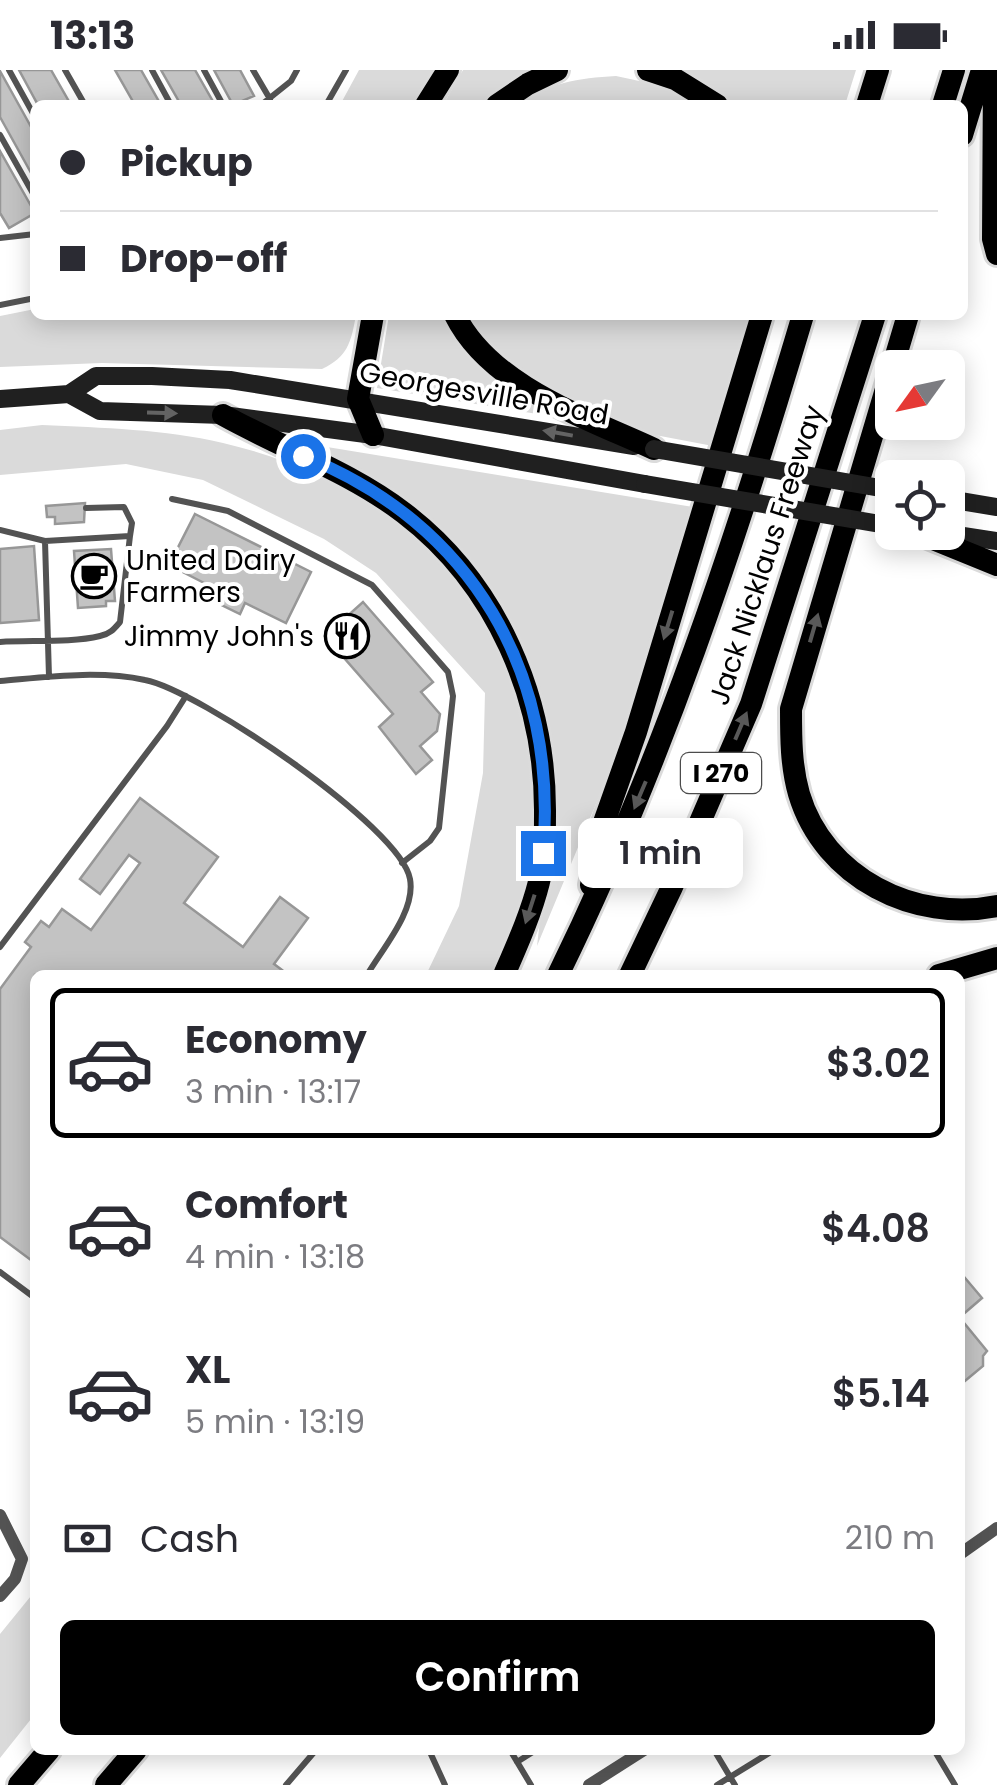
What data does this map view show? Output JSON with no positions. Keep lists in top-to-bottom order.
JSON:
{
  "streets": {
    "highway": ["Jack Nicklaus Freeway", "I 270"],
    "main road": ["Georgesville Road"]
  },
  "places": {
    "cafe": ["United Dairy Farmers"],
    "restaurant": ["Jimmy John's"]
  },
  "north": "bottom left",
  "page": {
    "status": "13:13",
    "banner": ["Pickup", "Drop-off"],
    "bubble": "1 min",
    "list": [
      {
        "name": "Economy",
        "note": "3 min · 13:17",
        "value": "$3.02"
      },
      {
        "name": "Comfort",
        "note": "4 min · 13:18",
        "value": "$4.08"
      },
      {
        "name": "XL",
        "note": "5 min · 13:19",
        "value": "$5.14"
      }
    ],
    "pay": ["Cash", "210 m"],
    "buttons": "Confirm"
  }
}
